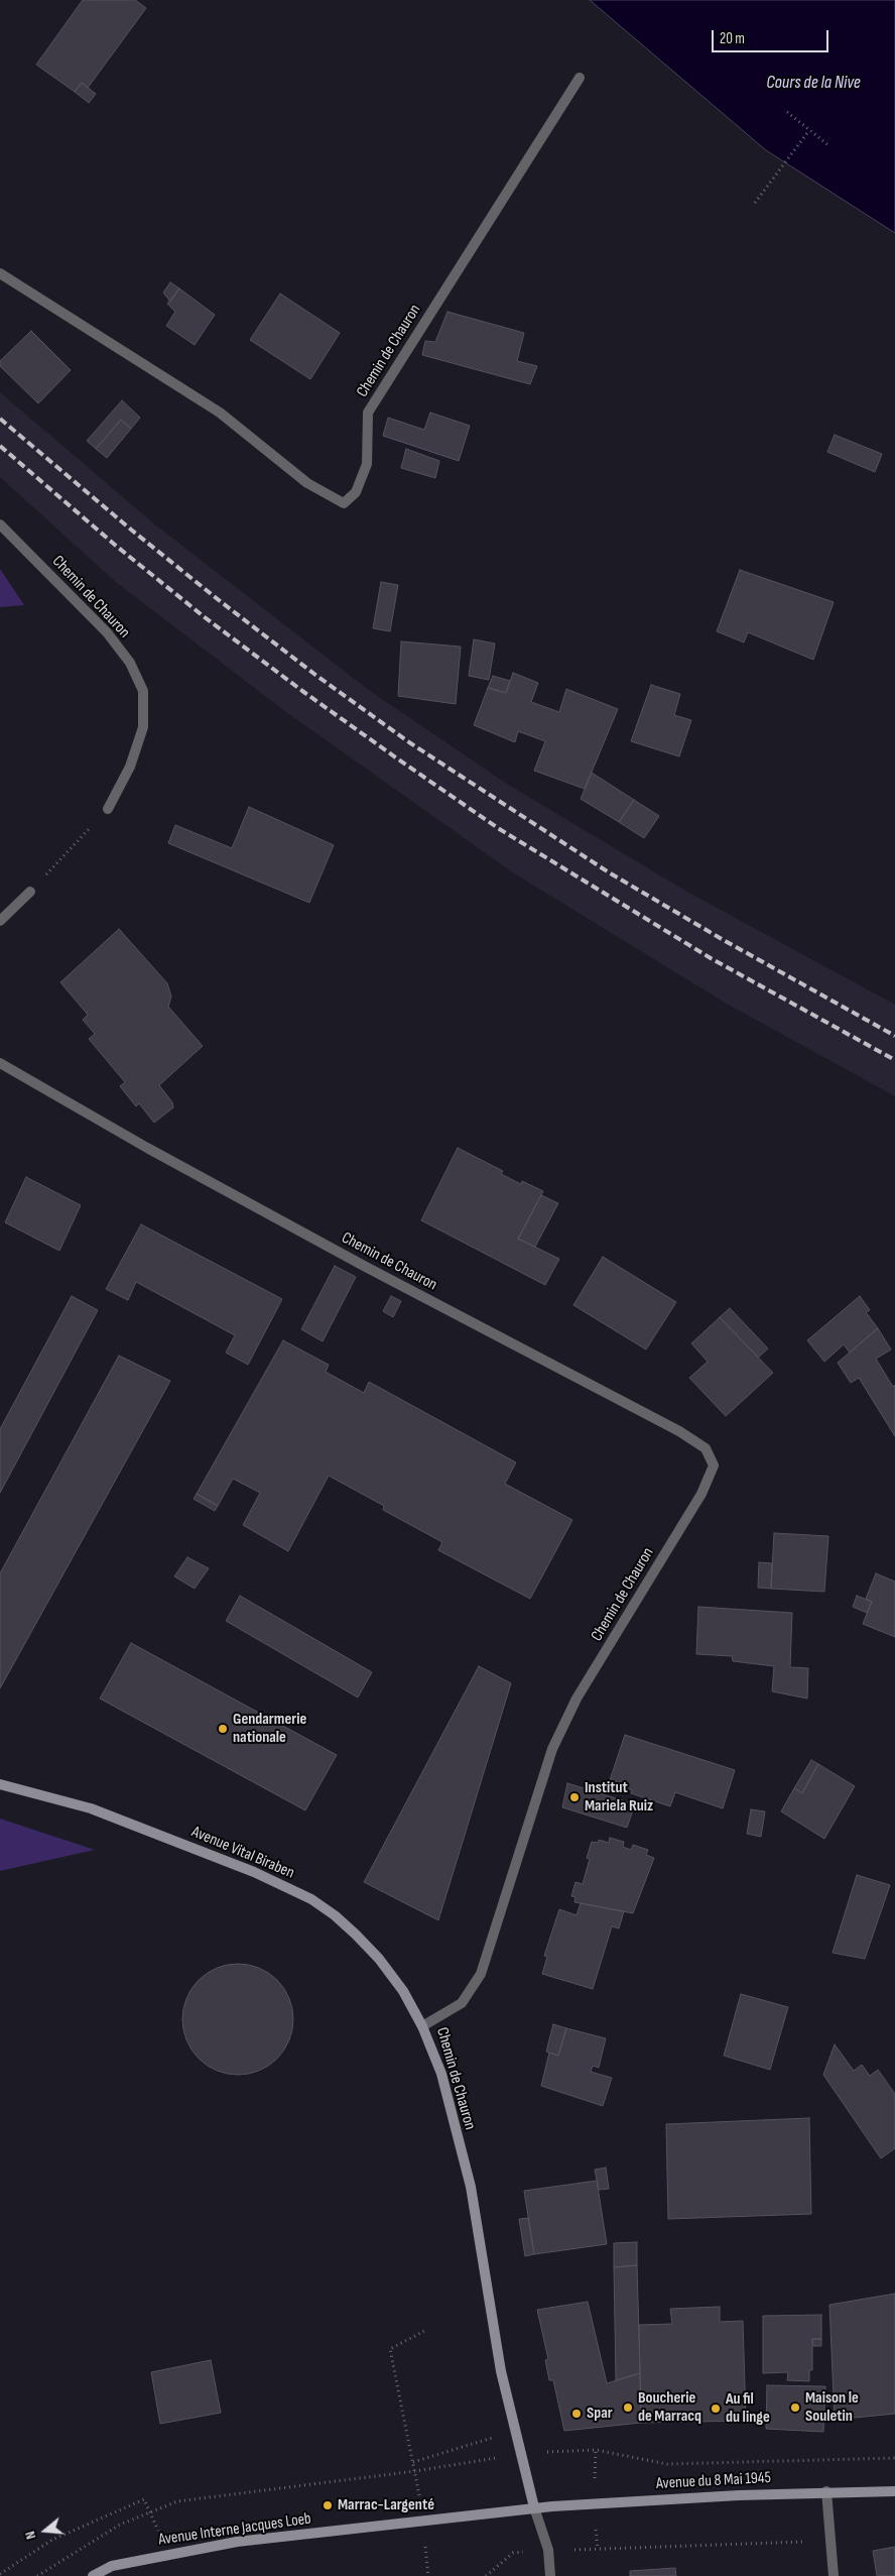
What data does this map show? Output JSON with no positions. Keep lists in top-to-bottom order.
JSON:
{
  "streets": {
    "main road": [
      "Chemin de Chauron",
      "Avenue Vital Biraben",
      "Avenue du 8 Mai 1945",
      "Avenue Interne Jacques Loeb"
    ]
  },
  "crossings": [
    ["Chemin de Chauron", "Avenue Vital Biraben"],
    ["Chemin de Chauron", "Avenue du 8 Mai 1945"],
    ["Chemin de Chauron", "Avenue Interne Jacques Loeb"],
    ["Avenue du 8 Mai 1945", "Avenue Interne Jacques Loeb"]
  ],
  "water": ["Cours de la Nive"],
  "places": [
    "Gendarmerie nationale",
    "Institut Mariela Ruiz",
    "Boucherie de Marracq",
    "Maison le Souletin",
    "Au fil du linge",
    "Spar",
    "Marrac-Largenté"
  ],
  "scale_bar": "20 m",
  "north": "left"
}
